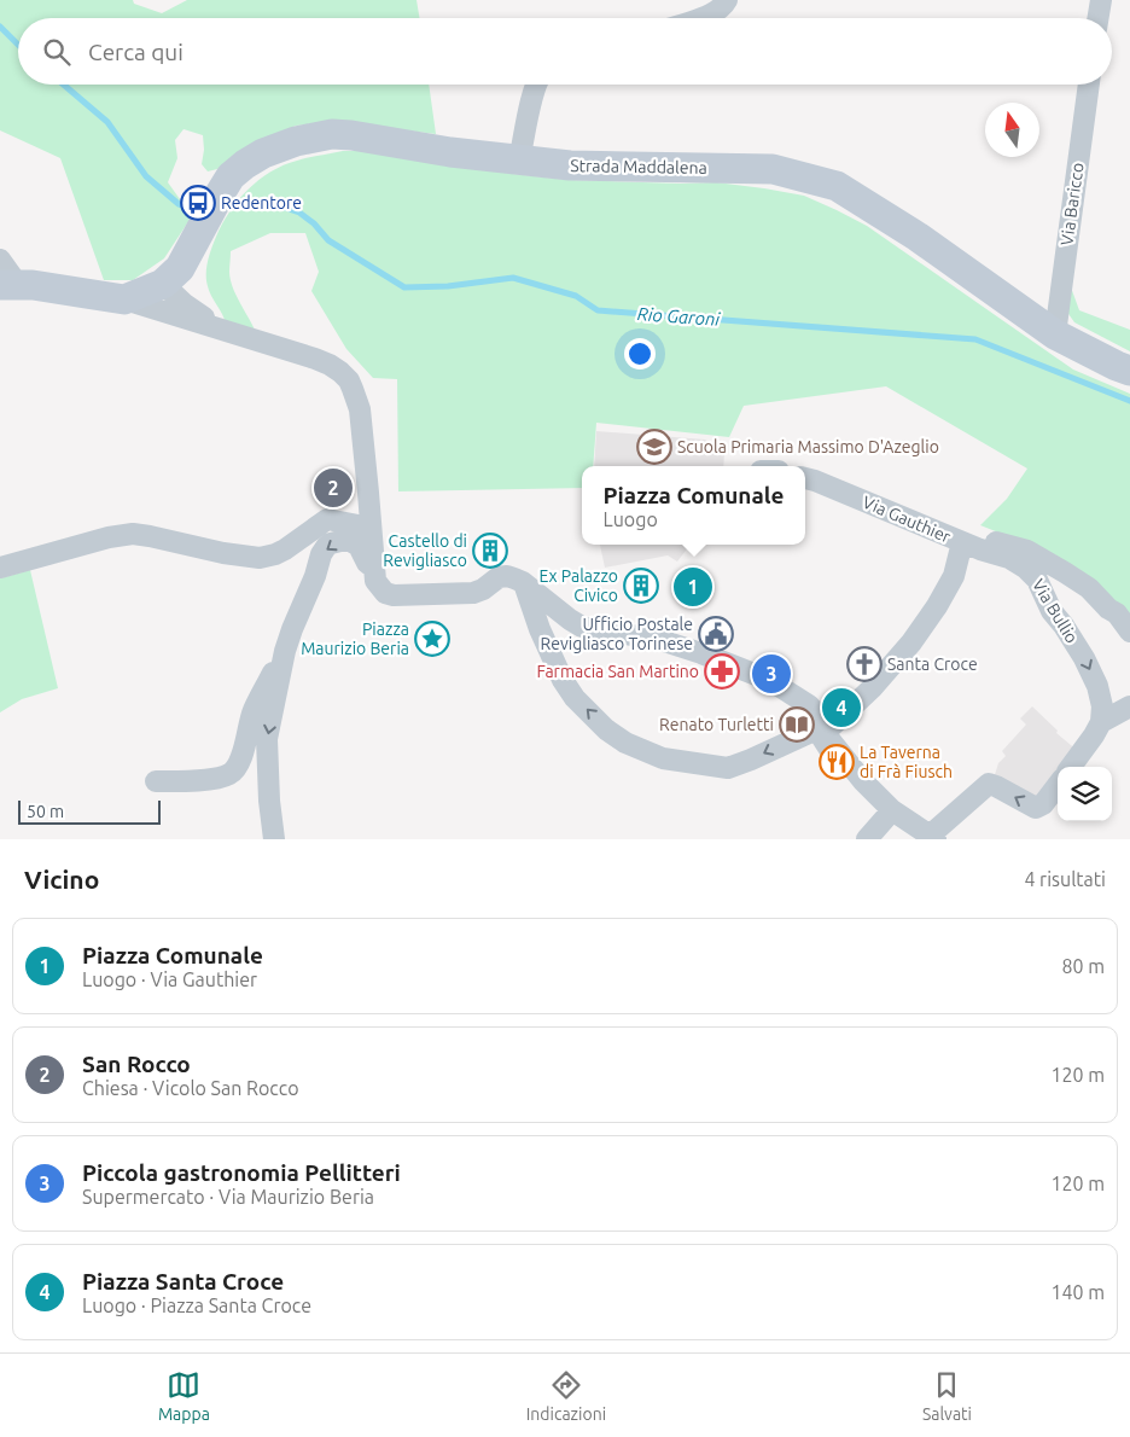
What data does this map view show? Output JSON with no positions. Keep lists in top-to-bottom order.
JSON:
{
  "streets": {
    "street": [
      "Strada Maddalena",
      "Via Baricco",
      "Via Gauthier",
      "Via Bullio"
    ]
  },
  "crossings": [
    ["Strada Maddalena", "Via Baricco"],
    ["Via Gauthier", "Via Bullio"]
  ],
  "one_way": ["Via Bullio"],
  "water": ["Rio Garoni"],
  "places": {
    "bus stop": ["Redentore"],
    "school or university": ["Scuola Primaria Massimo D'Azeglio"],
    "building": ["Castello di Revigliasco", "Ex Palazzo Civico"],
    "public building": ["Ufficio Postale Revigliasco Torinese"],
    "place": ["Piazza Maurizio Beria"],
    "church": ["Santa Croce"],
    "pharmacy": ["Farmacia San Martino"],
    "library": ["Renato Turletti"],
    "restaurant": ["La Taverna di Frà Fiusch"]
  },
  "scale_bar": "50 m",
  "north": "top",
  "page": {
    "search": "Cerca qui",
    "popup": ["Piazza Comunale", "Luogo"],
    "pins": [
      "2",
      "1",
      "3",
      "4"
    ],
    "scale": "50 m",
    "heading": ["Vicino", "4 risultati"],
    "list": [
      {
        "mark": "1",
        "name": "Piazza Comunale",
        "note": "Luogo · Via Gauthier",
        "value": "80 m"
      },
      {
        "mark": "2",
        "name": "San Rocco",
        "note": "Chiesa · Vicolo San Rocco",
        "value": "120 m"
      },
      {
        "mark": "3",
        "name": "Piccola gastronomia Pellitteri",
        "note": "Supermercato · Via Maurizio Beria",
        "value": "120 m"
      },
      {
        "mark": "4",
        "name": "Piazza Santa Croce",
        "note": "Luogo · Piazza Santa Croce",
        "value": "140 m"
      }
    ],
    "nav": ["Mappa", "Indicazioni", "Salvati"]
  }
}
